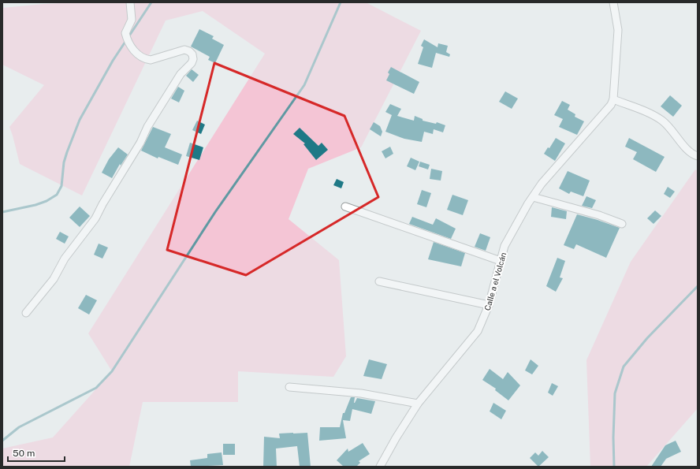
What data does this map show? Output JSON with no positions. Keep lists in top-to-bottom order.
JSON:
{
  "streets": {
    "street": ["Calle a el Volcán"]
  },
  "scale_bar": "50 m"
}
